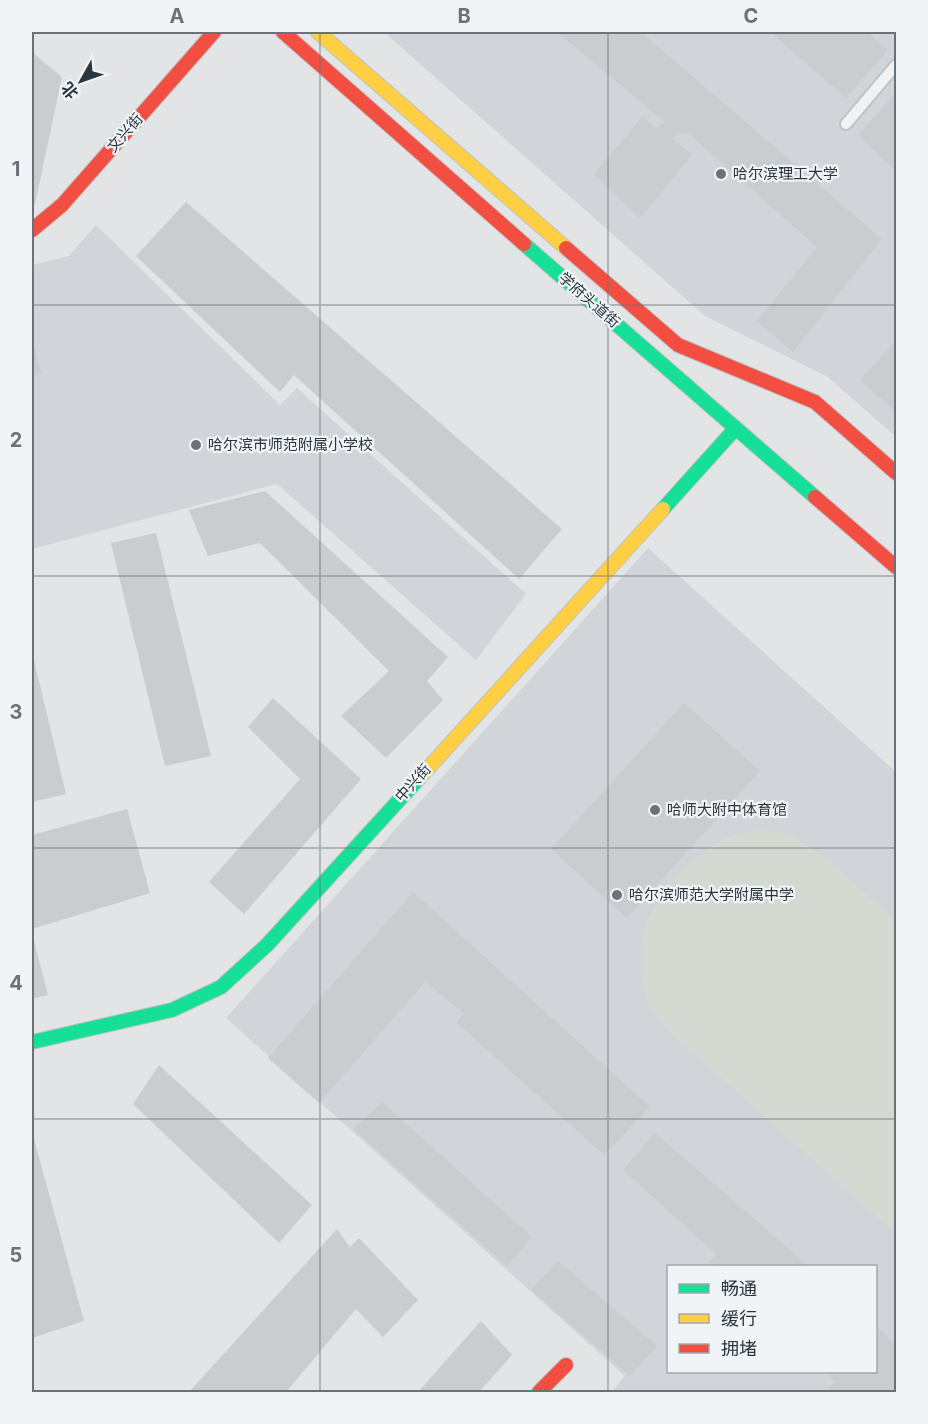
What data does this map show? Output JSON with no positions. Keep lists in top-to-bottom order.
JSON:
{
  "streets": {
    "main road": ["文兴街", "学府头道街", "中兴街"]
  },
  "crossings": [
    ["学府头道街", "中兴街"]
  ],
  "places": [
    "哈尔滨理工大学",
    "哈尔滨市师范附属小学校",
    "哈师大附中体育馆",
    "哈尔滨师范大学附属中学"
  ],
  "legend": ["畅通", "缓行", "拥堵"],
  "north": "bottom left",
  "grid": {
    "columns": ["A", "B", "C"],
    "rows": [
      "1",
      "2",
      "3",
      "4",
      "5"
    ]
  }
}
